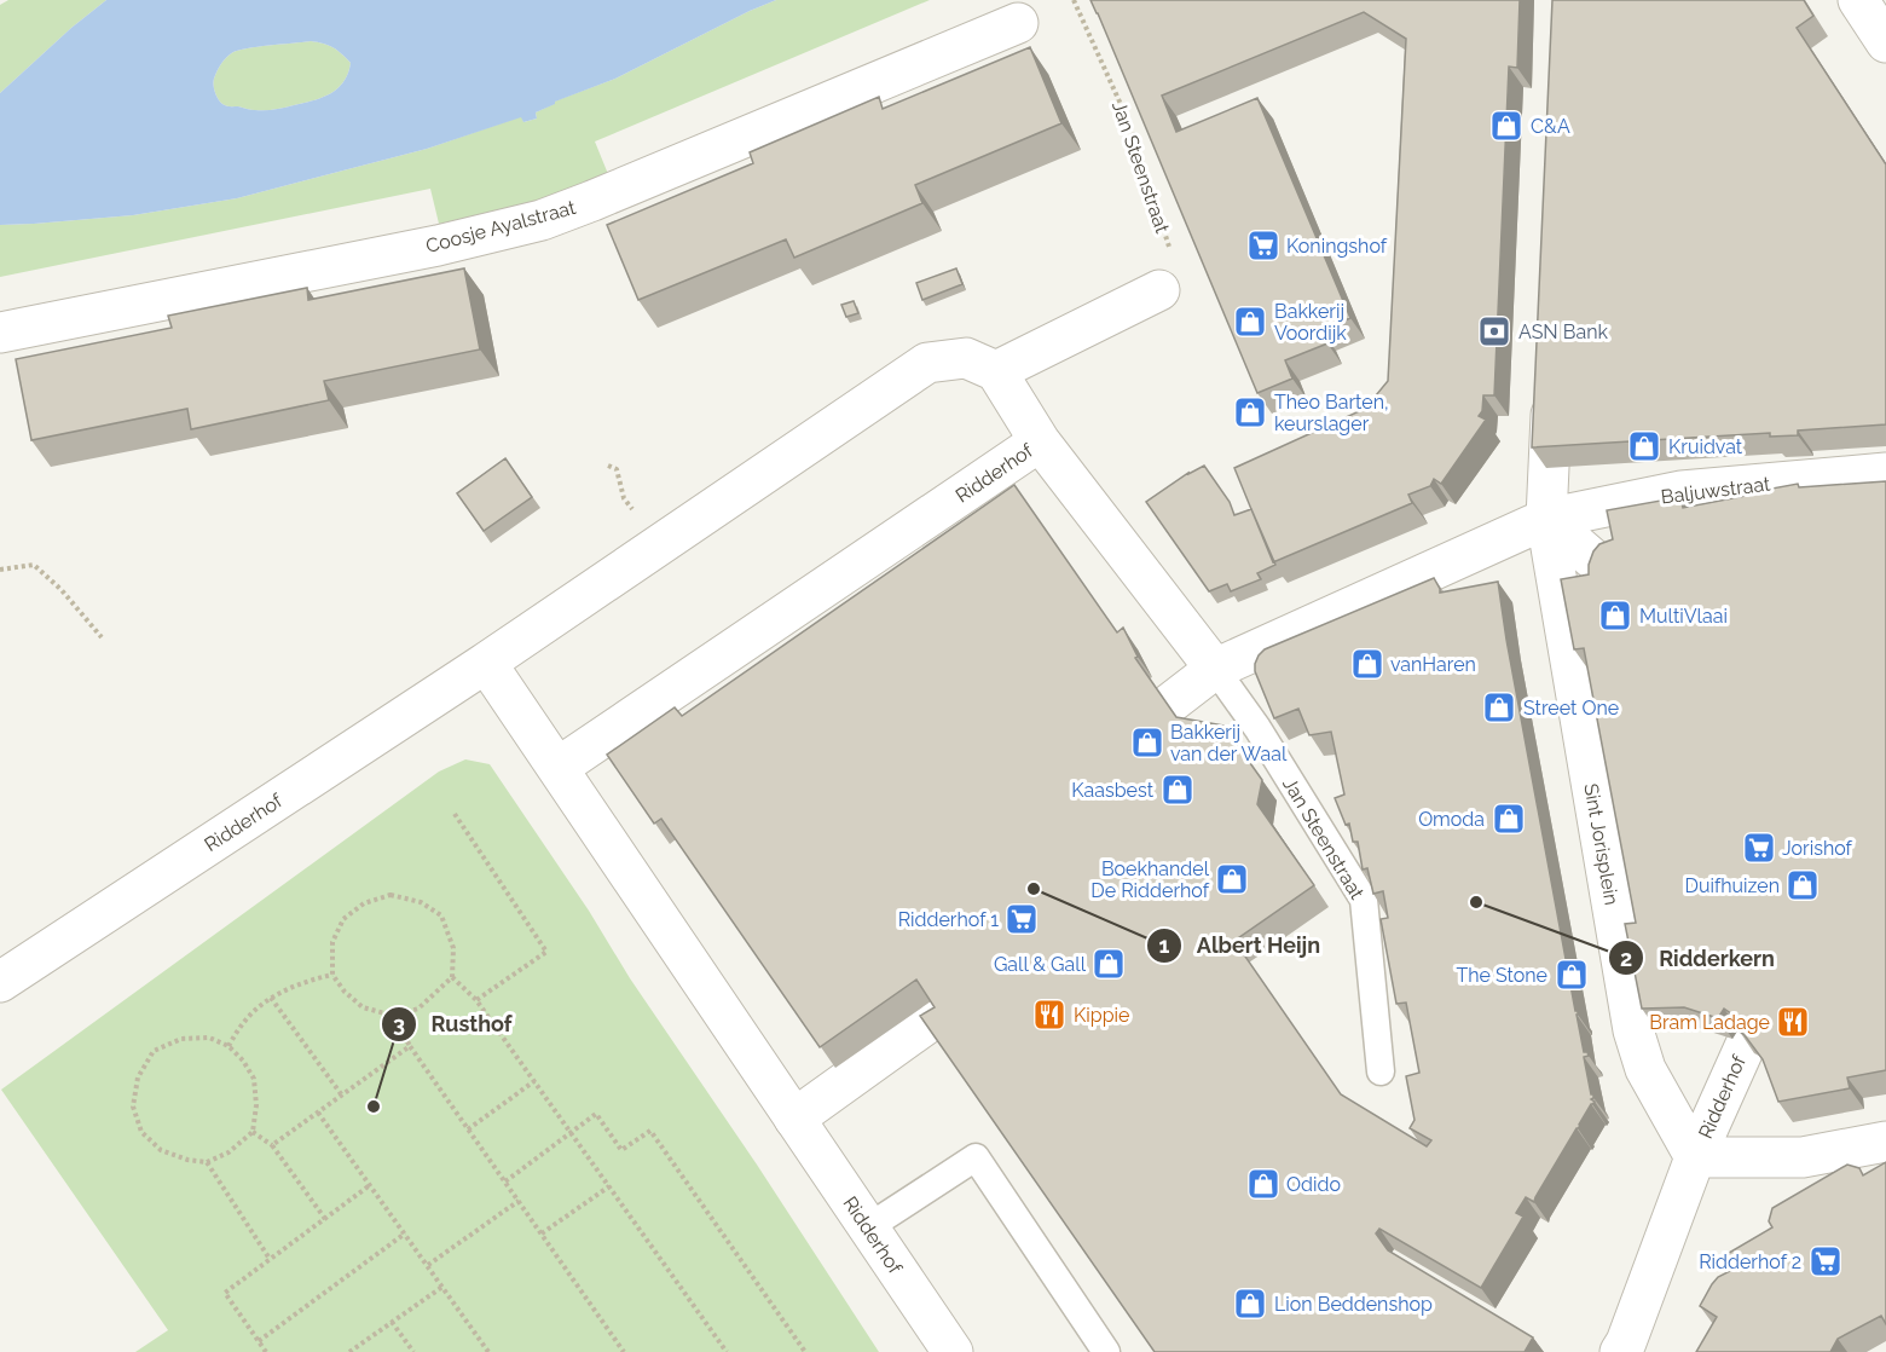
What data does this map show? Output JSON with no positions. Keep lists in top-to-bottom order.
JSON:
{
  "streets": {
    "street": [
      "Jan Steenstraat",
      "Coosje Ayalstraat",
      "Ridderhof",
      "Baljuwstraat",
      "Sint Jorisplein"
    ]
  },
  "crossings": [
    ["Jan Steenstraat", "Ridderhof"],
    ["Ridderhof", "Sint Jorisplein"],
    ["Baljuwstraat", "Sint Jorisplein"]
  ],
  "places": {
    "shop": [
      "C&A",
      "Bakkerij Voordijk",
      "Theo Barten, keurslager",
      "Kruidvat",
      "MultiVlaai",
      "vanHaren",
      "Street One",
      "Bakkerij van der Waal",
      "Kaasbest",
      "Omoda",
      "Boekhandel De Ridderhof",
      "Duifhuizen",
      "Gall & Gall",
      "The Stone",
      "Odido",
      "Lion Beddenshop"
    ],
    "supermarket": [
      "Koningshof",
      "Jorishof",
      "Ridderhof 1",
      "Ridderhof 2"
    ],
    "bank": ["ASN Bank"],
    "other": ["Albert Heijn", "Ridderkern", "Rusthof"],
    "restaurant": ["Kippie", "Bram Ladage"]
  }
}
